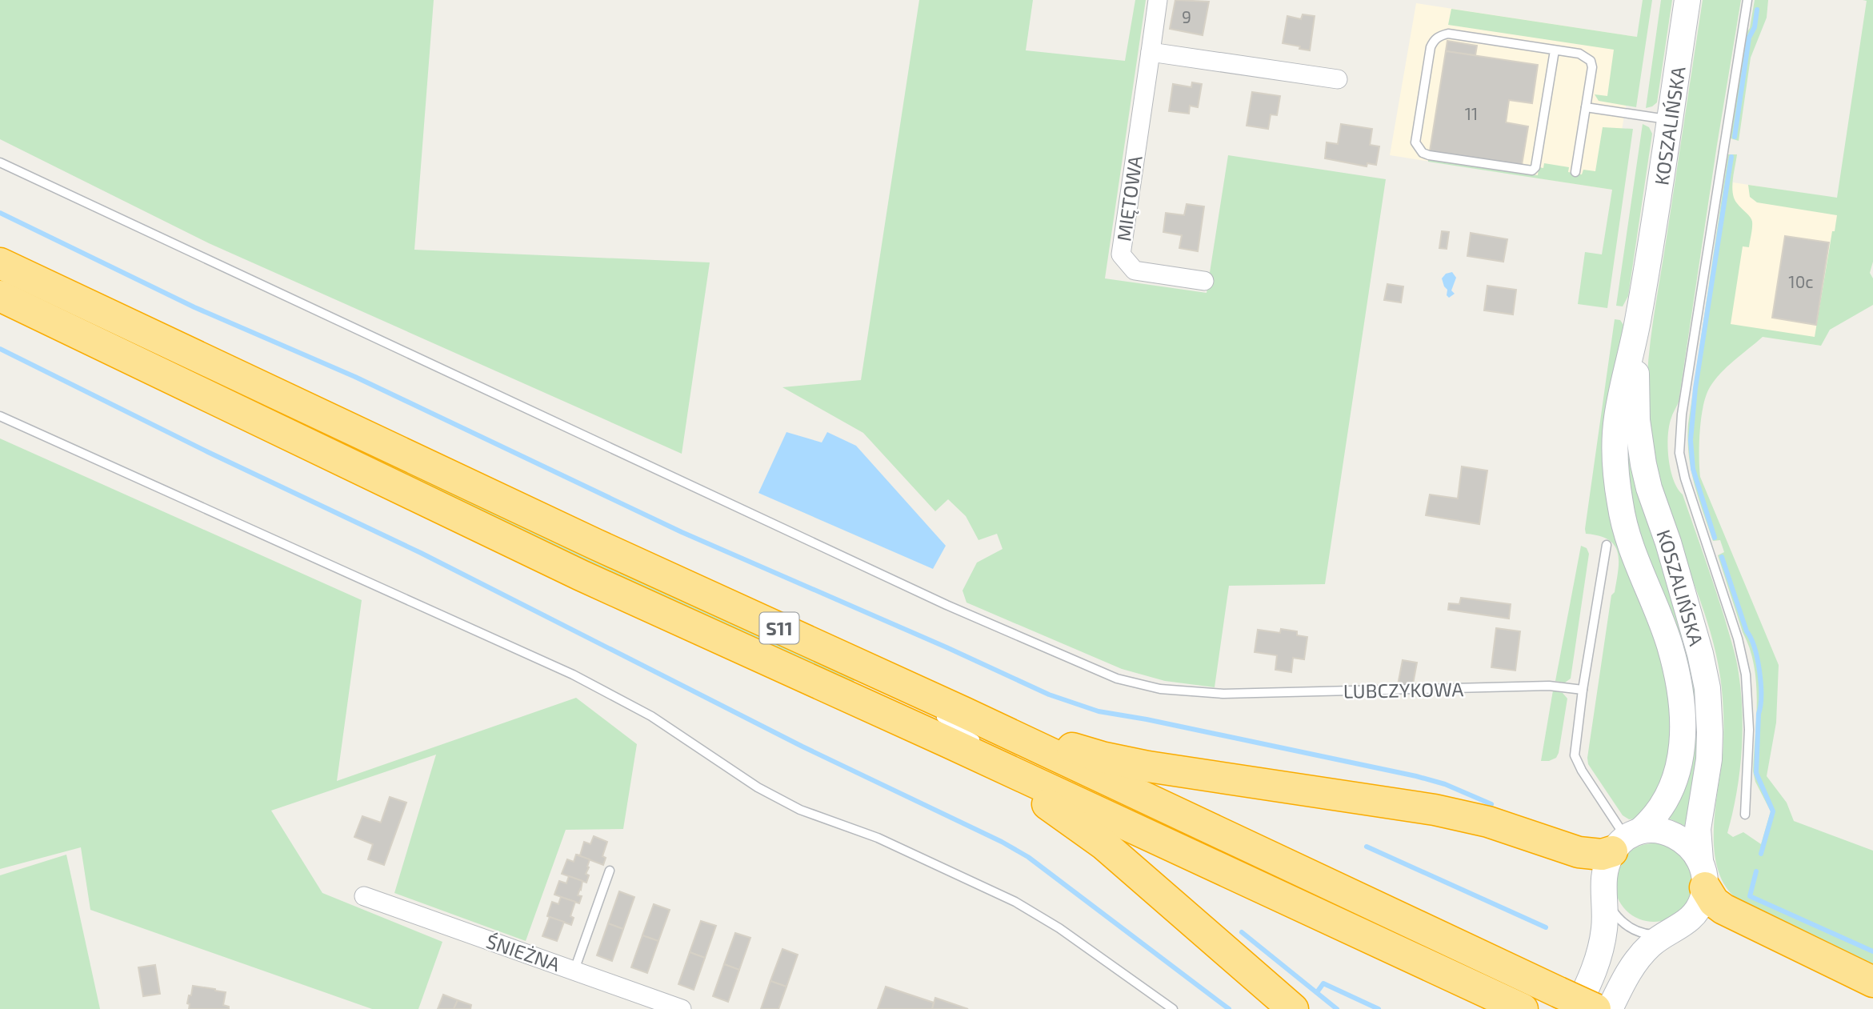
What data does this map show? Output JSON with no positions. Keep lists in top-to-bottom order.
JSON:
{
  "streets": {
    "highway": ["S11"],
    "main road": ["KOSZALIŃSKA"],
    "street": ["MIĘTOWA", "ŚNIEŻNA"],
    "lane": ["LUBCZYKOWA"]
  },
  "house_numbers": ["9", "11", "10c"]
}
